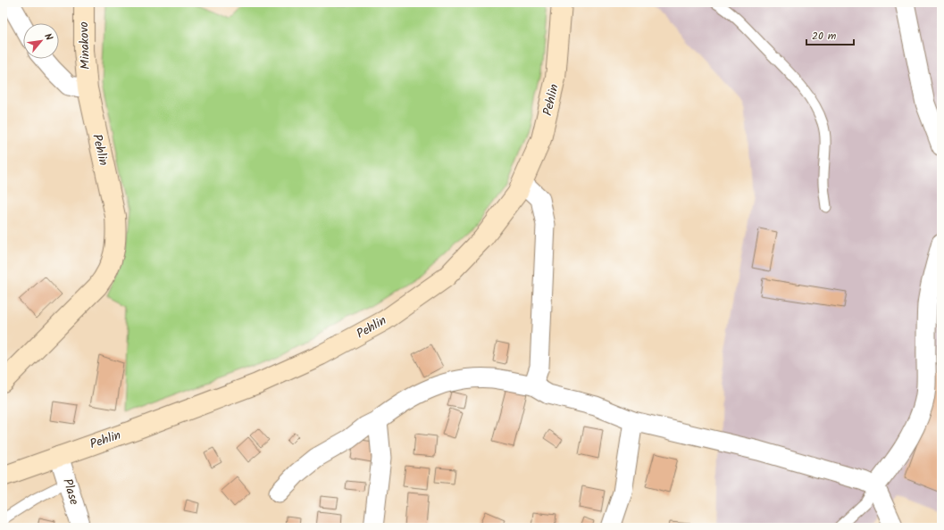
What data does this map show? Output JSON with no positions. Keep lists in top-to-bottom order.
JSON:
{
  "streets": {
    "main road": ["Minakovo", "Pehlin"],
    "street": ["Plase"]
  },
  "crossings": [
    ["Minakovo", "Pehlin"],
    ["Pehlin", "Plase"]
  ],
  "scale_bar": "20 m",
  "north": "top right"
}
